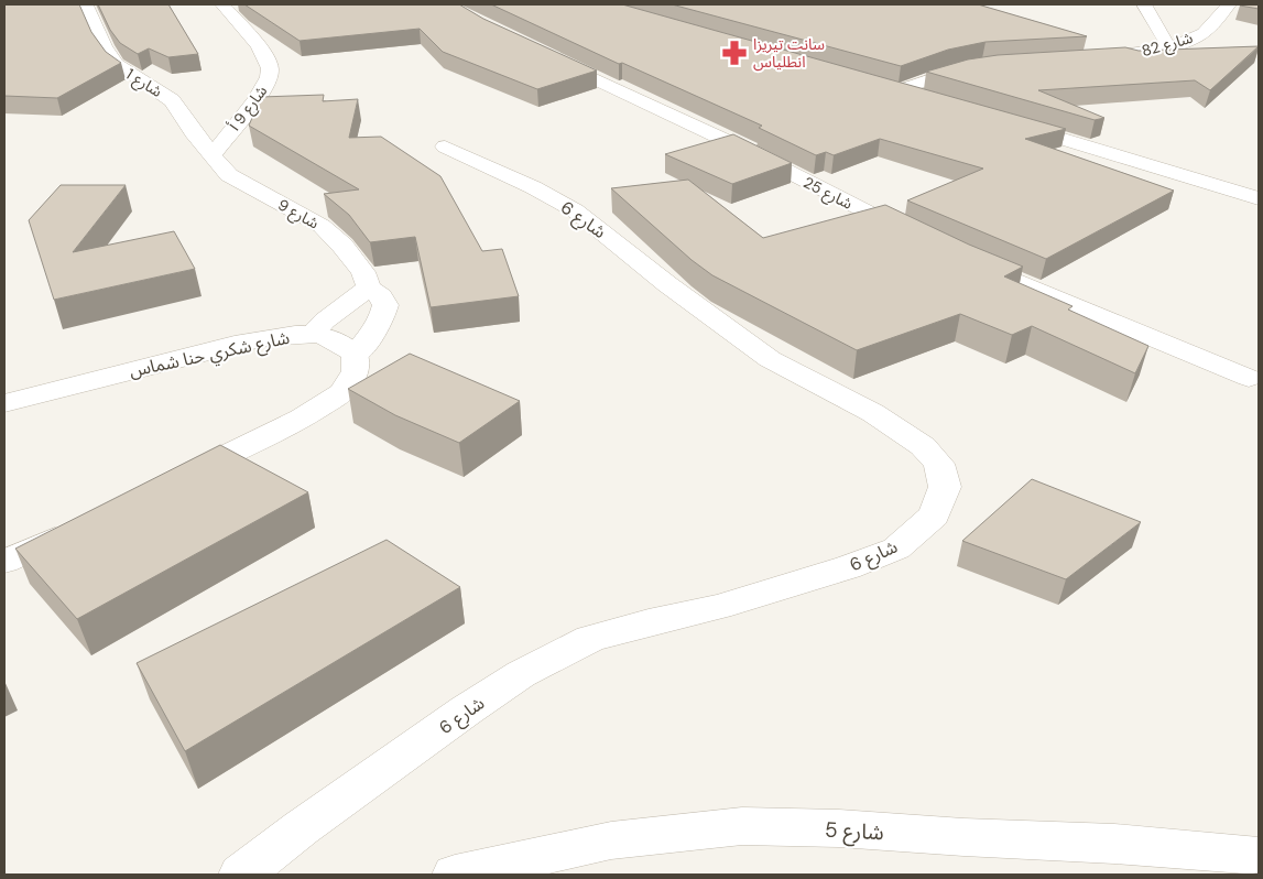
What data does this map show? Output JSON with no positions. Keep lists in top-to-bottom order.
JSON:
{
  "streets": {
    "street": [
      "شارع 82",
      "شارع 1",
      "شارع 9 أ",
      "شارع 25",
      "شارع 9",
      "شارع 6",
      "شارع شكري حنا شماس",
      "شارع 5"
    ]
  },
  "crossings": [
    ["شارع 1", "شارع 9 أ"],
    ["شارع 1", "شارع 9"],
    ["شارع 9 أ", "شارع 9"],
    ["شارع 9", "شارع شكري حنا شماس"]
  ],
  "places": {
    "pharmacy": ["سانت تيريزا انطلياس"]
  }
}
